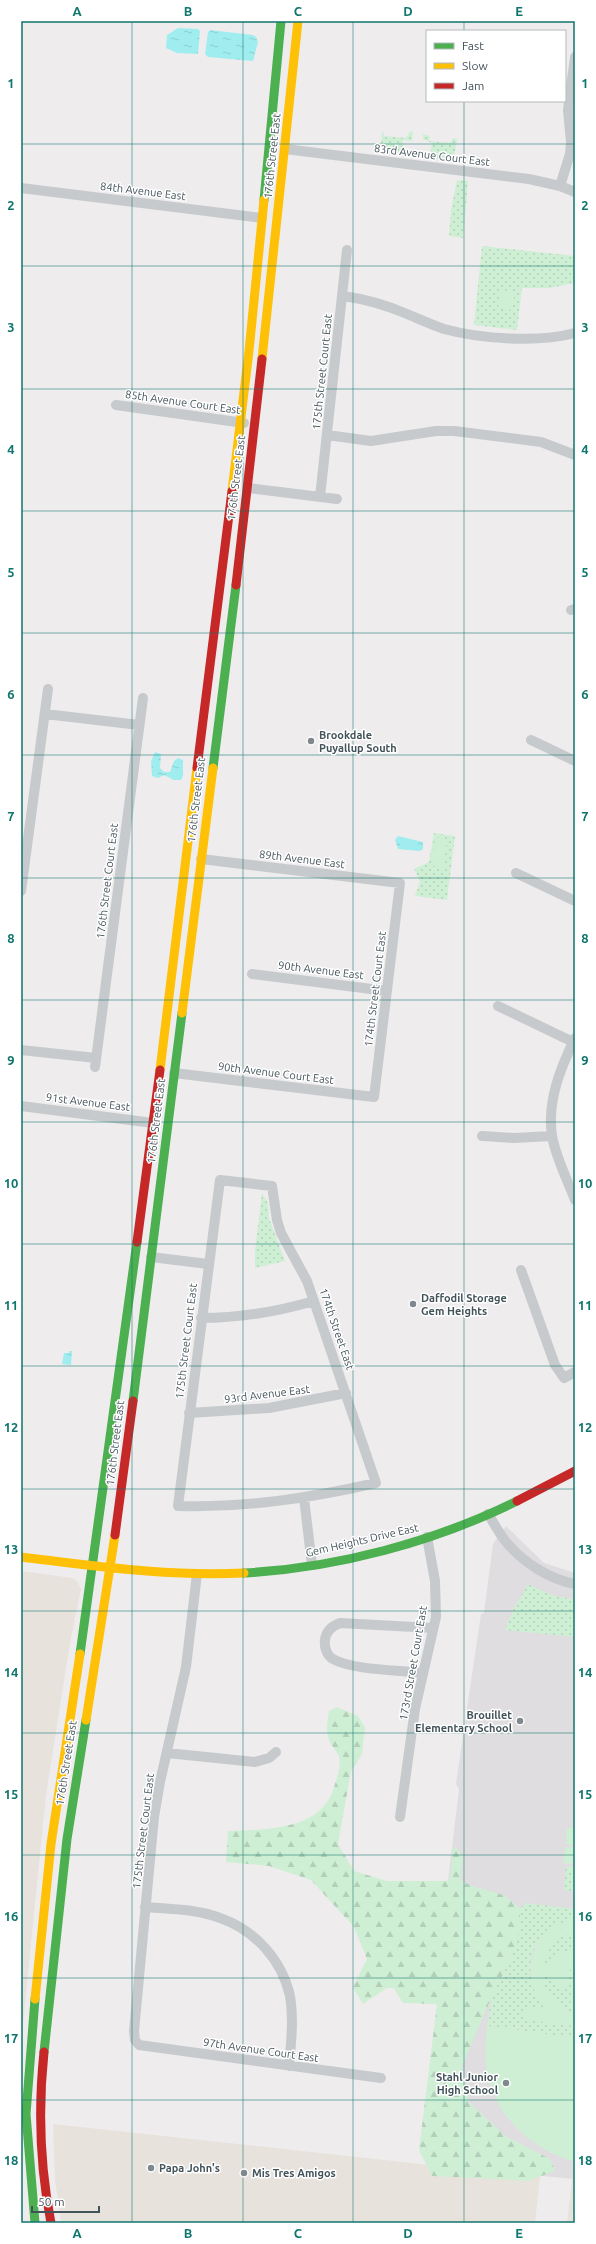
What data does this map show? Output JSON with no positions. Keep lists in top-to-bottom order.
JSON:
{
  "streets": {
    "main road": ["176th Street East", "Gem Heights Drive East"],
    "street": [
      "83rd Avenue Court East",
      "84th Avenue East",
      "175th Street Court East",
      "85th Avenue Court East",
      "89th Avenue East",
      "176th Street Court East",
      "90th Avenue East",
      "174th Street Court East",
      "90th Avenue Court East",
      "91st Avenue East",
      "174th Street East",
      "93rd Avenue East",
      "173rd Street Court East",
      "97th Avenue Court East"
    ]
  },
  "crossings": [
    ["83rd Avenue Court East", "176th Street East"],
    ["176th Street East", "84th Avenue East"],
    ["176th Street East", "85th Avenue Court East"],
    ["176th Street East", "89th Avenue East"],
    ["176th Street East", "90th Avenue Court East"],
    ["176th Street East", "91st Avenue East"],
    ["176th Street East", "Gem Heights Drive East"],
    ["175th Street Court East", "174th Street East"],
    ["175th Street Court East", "93rd Avenue East"],
    ["175th Street Court East", "Gem Heights Drive East"],
    ["175th Street Court East", "97th Avenue Court East"],
    ["89th Avenue East", "174th Street Court East"],
    ["90th Avenue East", "174th Street Court East"],
    ["174th Street Court East", "90th Avenue Court East"],
    ["174th Street East", "93rd Avenue East"],
    ["Gem Heights Drive East", "173rd Street Court East"]
  ],
  "places": [
    "Brookdale Puyallup South",
    "Daffodil Storage Gem Heights",
    "Brouillet Elementary School",
    "Stahl Junior High School",
    "Papa John's",
    "Mis Tres Amigos"
  ],
  "legend": ["Fast", "Slow", "Jam"],
  "scale_bar": "50 m",
  "grid": {
    "columns": [
      "A",
      "B",
      "C",
      "D",
      "E"
    ],
    "rows": [
      "1",
      "2",
      "3",
      "4",
      "5",
      "6",
      "7",
      "8",
      "9",
      "10",
      "11",
      "12",
      "13",
      "14",
      "15",
      "16",
      "17",
      "18"
    ]
  }
}
